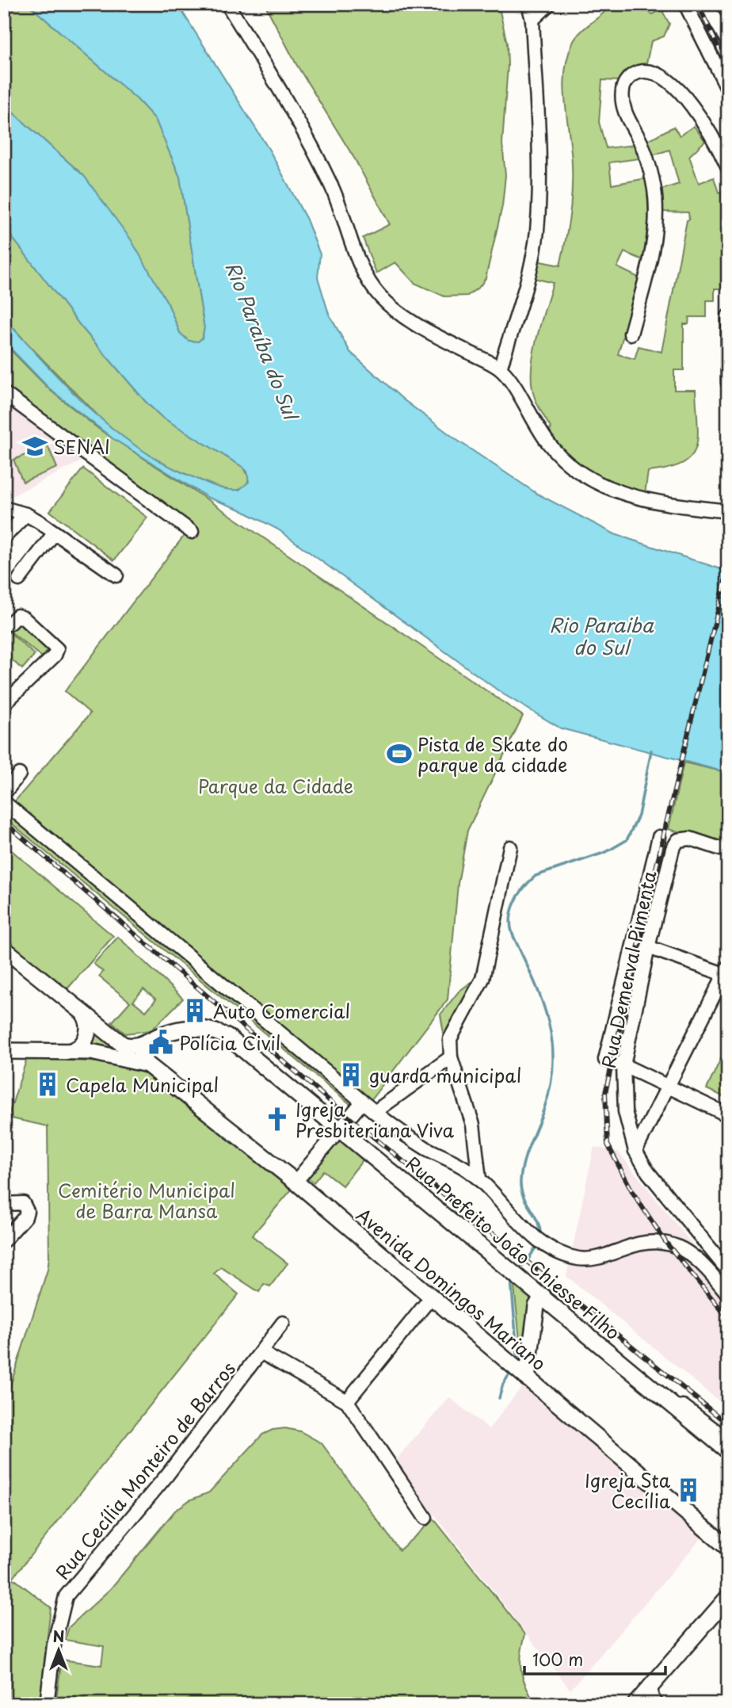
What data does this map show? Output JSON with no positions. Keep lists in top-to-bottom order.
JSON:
{
  "streets": {
    "main road": ["Rua Prefeito João Chiesse Filho", "Avenida Domingos Mariano"],
    "street": ["Rua Demerval Pimenta", "Rua Cecília Monteiro de Barros"]
  },
  "water": ["Rio Paraíba do Sul", "Rio Paraiba do Sul"],
  "parks": ["Parque da Cidade", "Cemitério Municipal de Barra Mansa"],
  "places": {
    "school or university": ["SENAI"],
    "sports": ["Pista de Skate do parque da cidade"],
    "building": [
      "Auto Comercial",
      "guarda municipal",
      "Capela Municipal",
      "Igreja Sta Cecília"
    ],
    "public building": ["Polícia Civil"],
    "church": ["Igreja Presbiteriana Viva"]
  },
  "scale_bar": "100 m",
  "north": "top"
}
